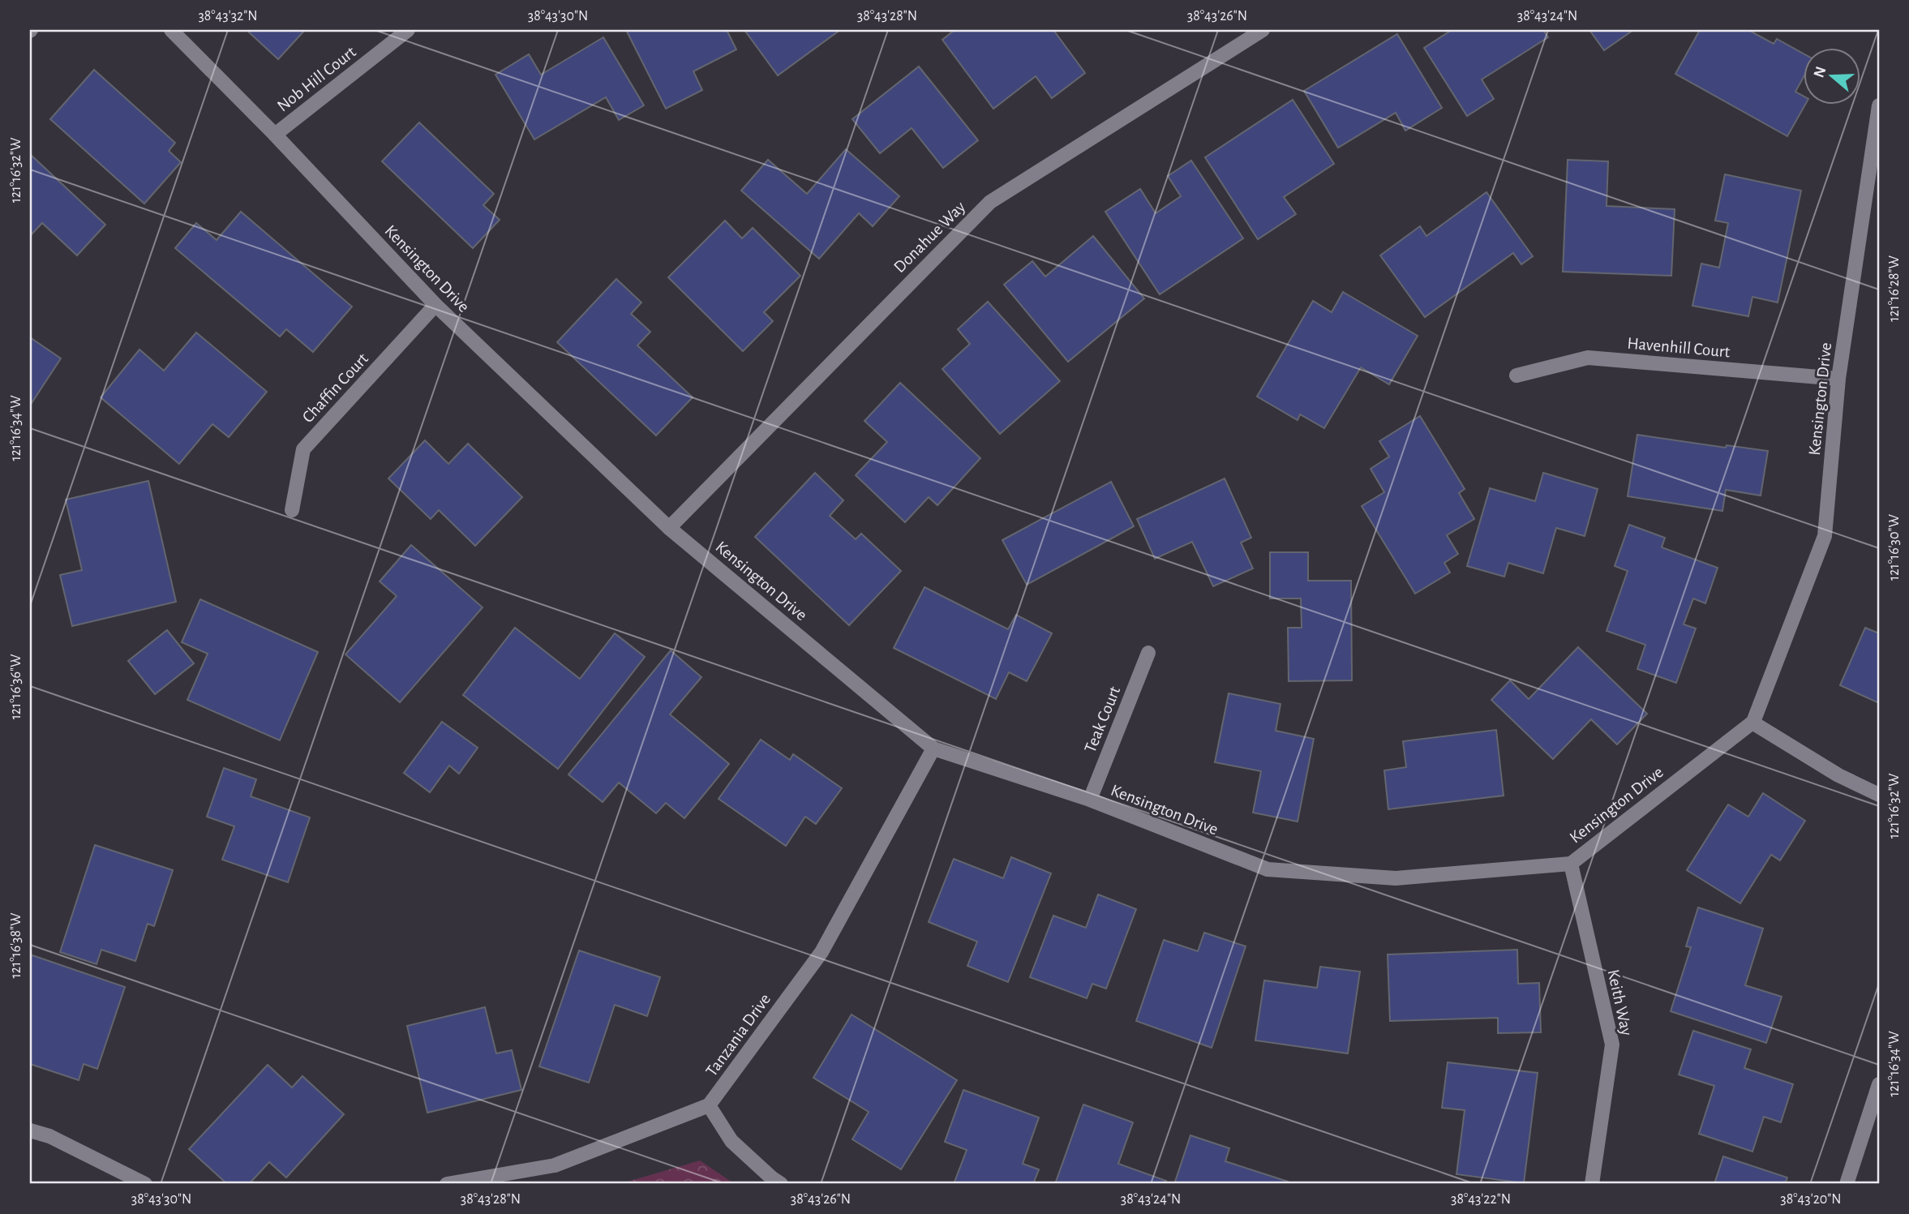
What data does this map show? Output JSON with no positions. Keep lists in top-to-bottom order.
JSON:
{
  "streets": {
    "street": [
      "Nob Hill Court",
      "Donahue Way",
      "Kensington Drive",
      "Havenhill Court",
      "Chaffin Court",
      "Teak Court",
      "Keith Way",
      "Tanzania Drive"
    ]
  },
  "crossings": [
    ["Nob Hill Court", "Kensington Drive"],
    ["Donahue Way", "Kensington Drive"],
    ["Kensington Drive", "Havenhill Court"],
    ["Kensington Drive", "Chaffin Court"],
    ["Kensington Drive", "Teak Court"],
    ["Kensington Drive", "Keith Way"],
    ["Kensington Drive", "Tanzania Drive"]
  ],
  "north": "left",
  "coordinates": [
    "38°43'32\"N",
    "38°43'30\"N",
    "38°43'28\"N",
    "38°43'26\"N",
    "38°43'24\"N",
    "121°16'32\"W",
    "121°16'28\"W",
    "121°16'34\"W",
    "121°16'30\"W",
    "121°16'36\"W",
    "121°16'38\"W",
    "38°43'22\"N",
    "38°43'20\"N"
  ]
}
